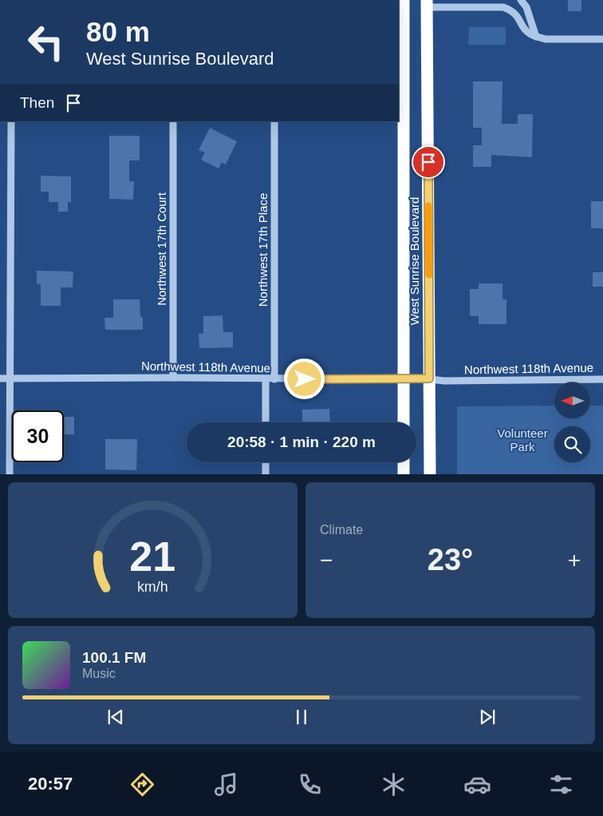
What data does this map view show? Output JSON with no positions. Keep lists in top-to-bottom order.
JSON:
{
  "streets": {
    "highway": ["West Sunrise Boulevard"],
    "street": ["Northwest 17th Court", "Northwest 17th Place", "Northwest 118th Avenue"]
  },
  "crossings": [
    ["Northwest 17th Court", "Northwest 118th Avenue"],
    ["Northwest 17th Place", "Northwest 118th Avenue"],
    ["West Sunrise Boulevard", "Northwest 118th Avenue"]
  ],
  "parks": ["Volunteer Park"],
  "north": "left",
  "page": {
    "turn": ["80 m", "West Sunrise Boulevard"],
    "then": "Then",
    "limit": "30",
    "trip": "20:58 · 1 min · 220 m",
    "tile": "Climate",
    "heat": ["−", "23°", "+"],
    "song": ["100.1 FM", "Music"],
    "tabs": "20:57",
    "gauge": ["21", "km/h"]
  }
}
